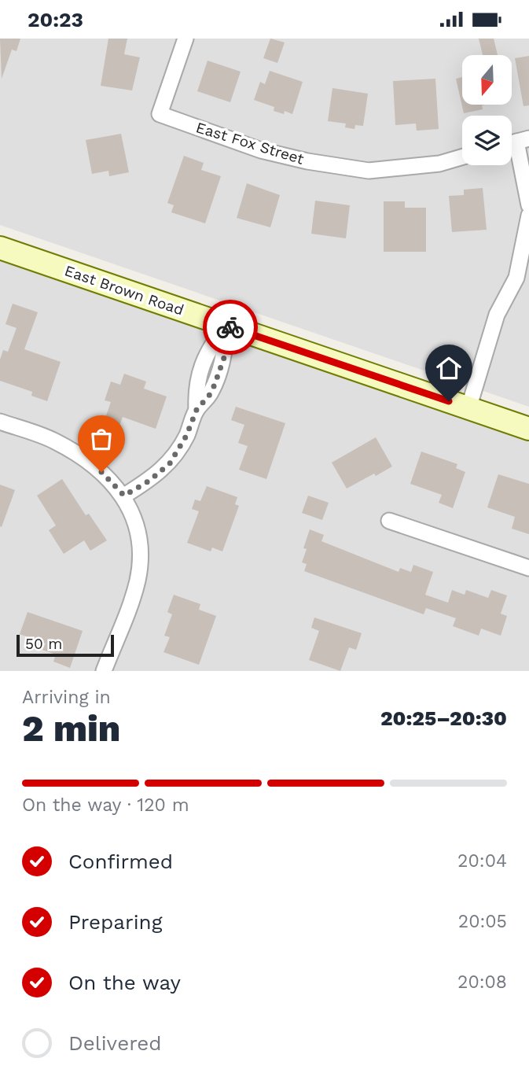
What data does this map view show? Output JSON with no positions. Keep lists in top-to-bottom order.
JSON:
{
  "streets": {
    "main road": ["East Brown Road"],
    "street": ["East Fox Street"]
  },
  "scale_bar": "50 m",
  "north": "bottom",
  "page": {
    "status": "20:23",
    "scale": "50 m",
    "heading": ["2 min", "Arriving in", "20:25–20:30"],
    "bar": "On the way · 120 m",
    "list": [
      ["Confirmed", "20:04"],
      ["Preparing", "20:05"],
      ["On the way", "20:08"],
      "Delivered"
    ]
  }
}
